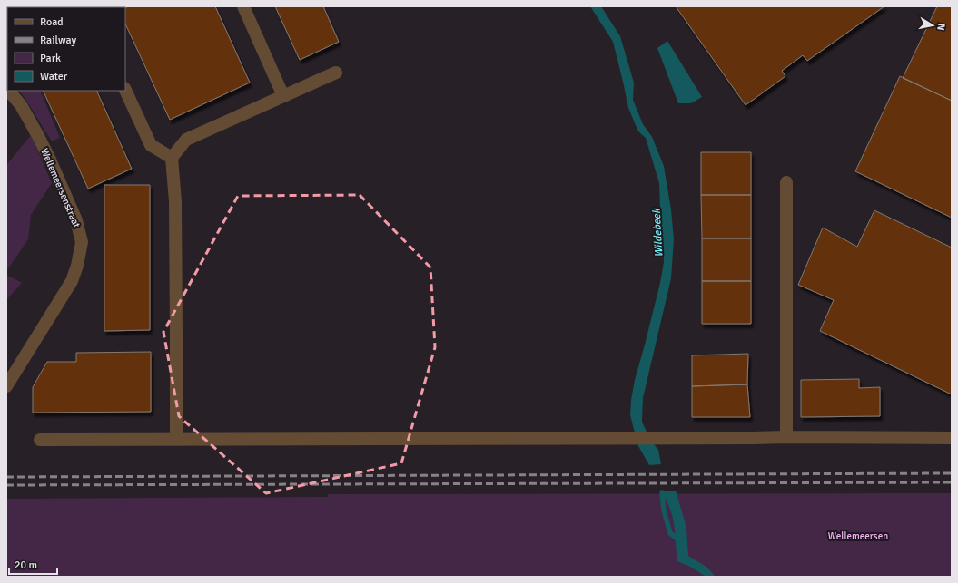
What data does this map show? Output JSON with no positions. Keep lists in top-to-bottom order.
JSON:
{
  "streets": {
    "street": ["Wellemeersenstraat"]
  },
  "water": ["Wildebeek"],
  "parks": ["Wellemeersen"],
  "legend": [
    "Road",
    "Railway",
    "Park",
    "Water"
  ],
  "scale_bar": "20 m",
  "north": "right"
}
